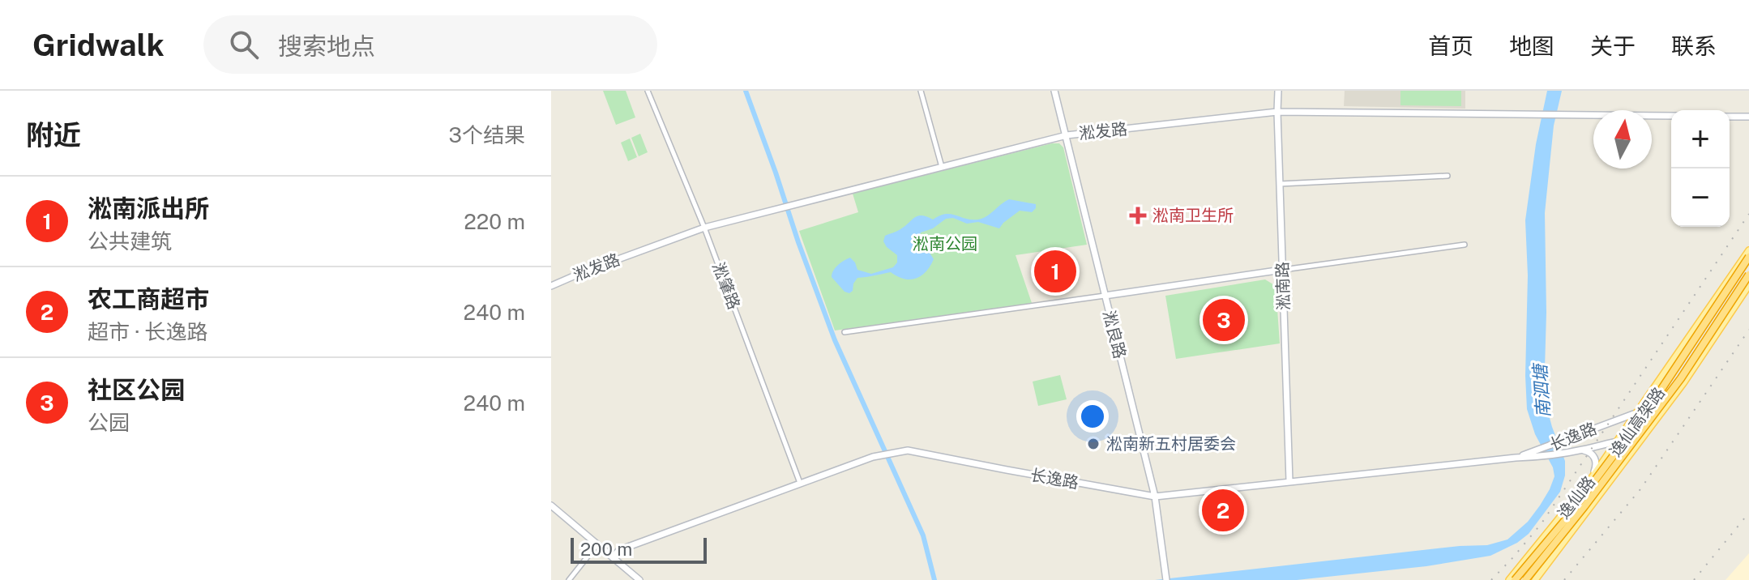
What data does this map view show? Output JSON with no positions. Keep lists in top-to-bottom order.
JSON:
{
  "streets": {
    "highway": ["逸仙高架路"],
    "main road": ["逸仙路"],
    "street": [
      "淞发路",
      "淞肇路",
      "淞南路",
      "淞良路",
      "长逸路"
    ]
  },
  "crossings": [
    ["淞发路", "淞肇路"],
    ["淞发路", "淞南路"],
    ["淞发路", "淞良路"],
    ["淞肇路", "长逸路"],
    ["淞南路", "长逸路"],
    ["淞良路", "长逸路"],
    ["长逸路", "逸仙路"]
  ],
  "water": ["南泗塘"],
  "parks": ["淞南公园"],
  "places": {
    "health": ["淞南卫生所"],
    "other": ["淞南新五村居委会"]
  },
  "scale_bar": "200 m",
  "north": "top",
  "page": {
    "header": "Gridwalk",
    "search": "搜索地点",
    "nav": [
      "首页",
      "地图",
      "关于",
      "联系"
    ],
    "heading": ["附近", "3个结果"],
    "map_buttons": ["+", "−"],
    "list": [
      {
        "mark": "1",
        "name": "淞南派出所",
        "note": "公共建筑",
        "value": "220 m"
      },
      {
        "mark": "2",
        "name": "农工商超市",
        "note": "超市 · 长逸路",
        "value": "240 m"
      },
      {
        "mark": "3",
        "name": "社区公园",
        "note": "公园",
        "value": "240 m"
      }
    ],
    "pins": ["1", "3", "2"],
    "scale": "200 m"
  }
}
